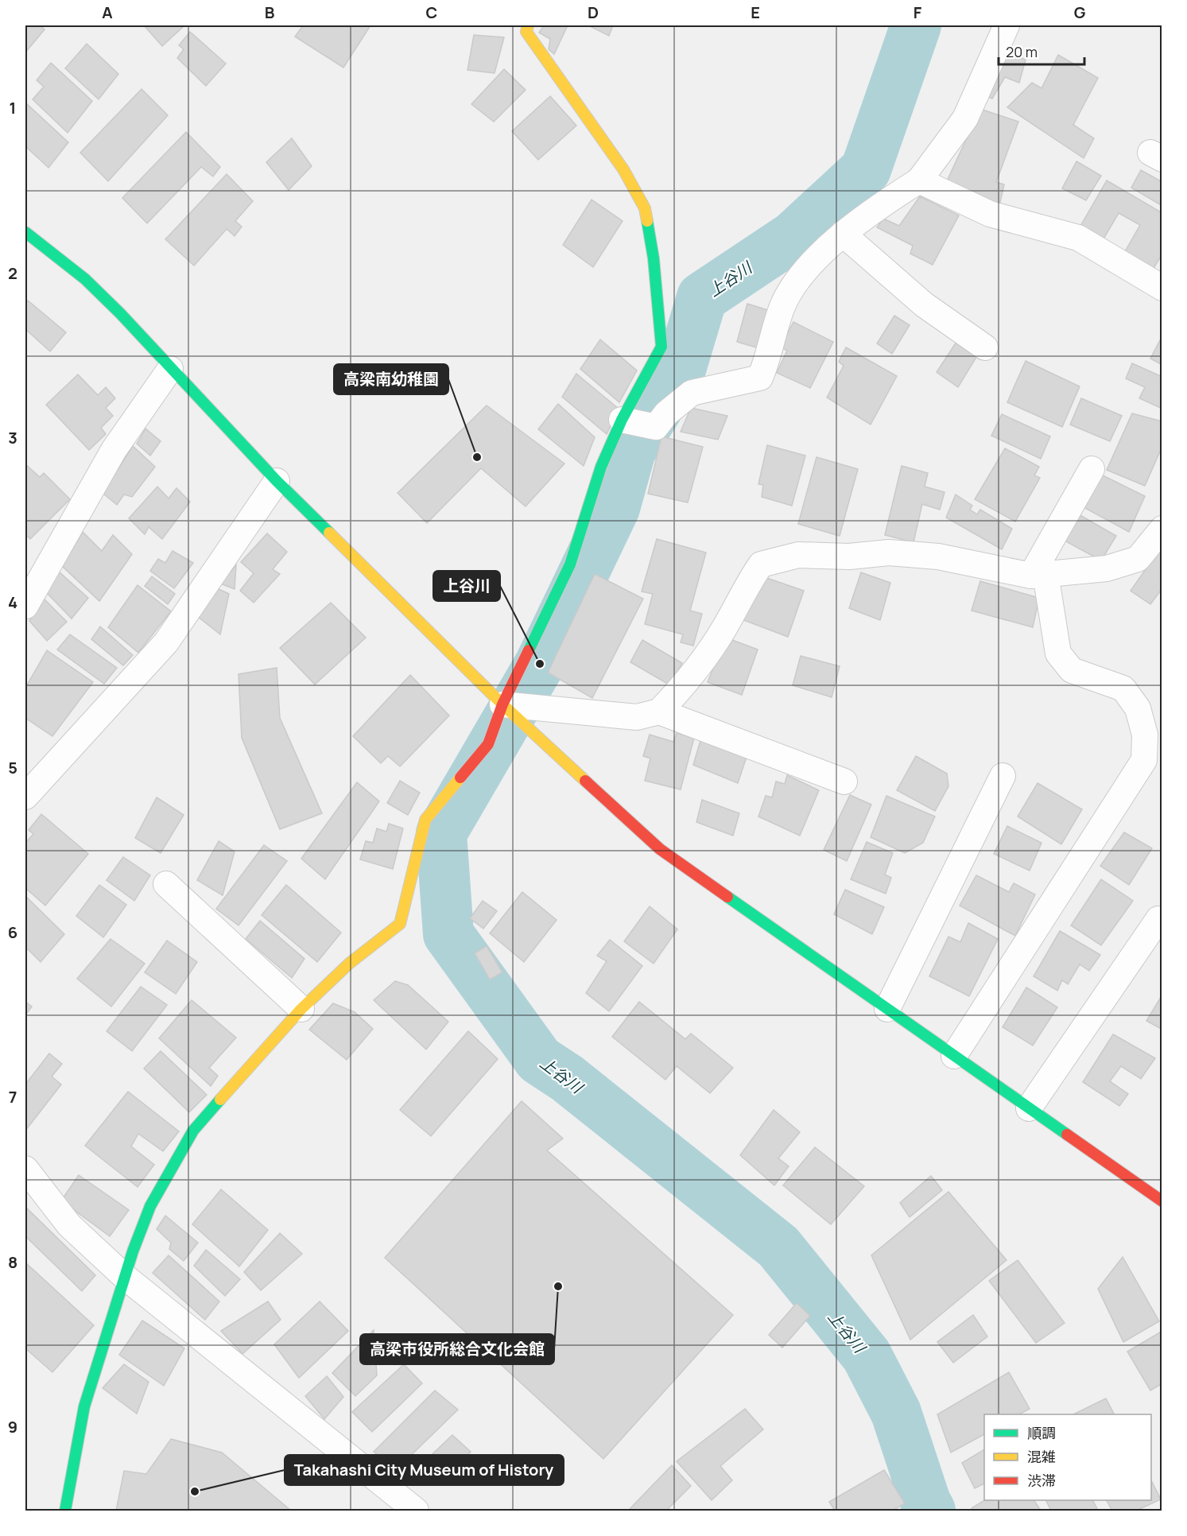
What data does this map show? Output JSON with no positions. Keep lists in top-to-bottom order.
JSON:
{
  "water": ["上谷川"],
  "places": [
    "高梁南幼稚園",
    "上谷川",
    "高梁市役所総合文化会館",
    "Takahashi City Museum of History"
  ],
  "legend": ["順調", "混雑", "渋滞"],
  "scale_bar": "20 m",
  "grid": {
    "columns": [
      "A",
      "B",
      "C",
      "D",
      "E",
      "F",
      "G"
    ],
    "rows": [
      "1",
      "2",
      "3",
      "4",
      "5",
      "6",
      "7",
      "8",
      "9"
    ]
  }
}
